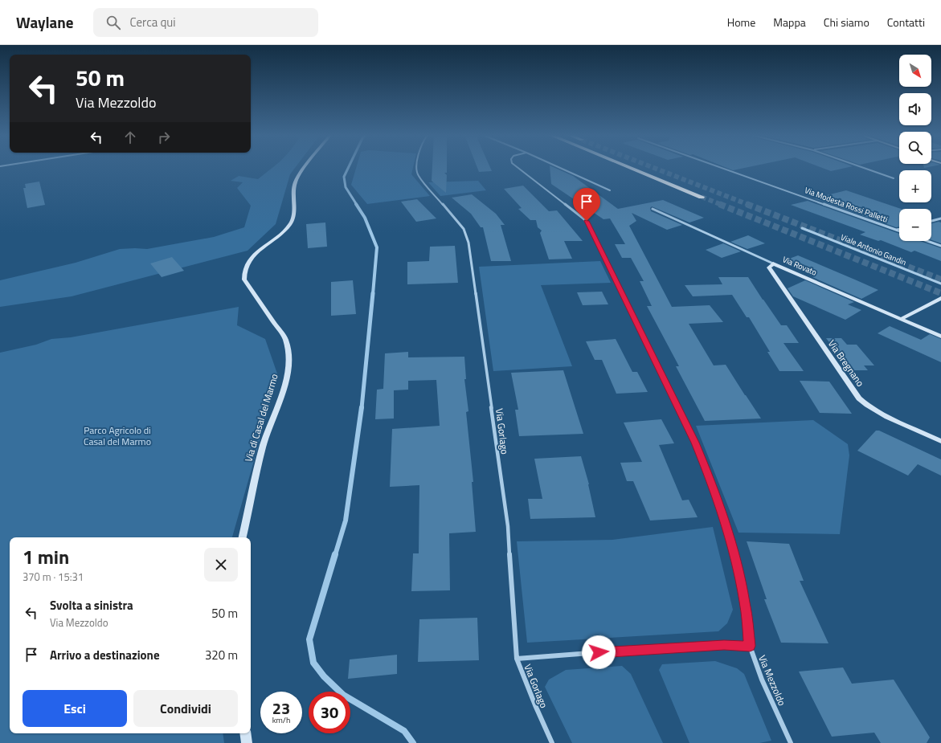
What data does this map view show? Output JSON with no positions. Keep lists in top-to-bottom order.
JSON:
{
  "streets": {
    "main road": ["Via Rovato", "Via Bregnano", "Via di Casal del Marmo"],
    "street": [
      "Via Modesta Rossi Palletti",
      "Viale Antonio Gandin",
      "Via Gorlago",
      "Via Mezzoldo"
    ]
  },
  "crossings": [
    ["Via Rovato", "Via Bregnano"]
  ],
  "parks": ["Parco Agricolo di Casal del Marmo"],
  "north": "bottom right",
  "page": {
    "header": "Waylane",
    "search": "Cerca qui",
    "nav": [
      "Home",
      "Mappa",
      "Chi siamo",
      "Contatti"
    ],
    "map_buttons": ["+", "−"],
    "turn": ["50 m", "Via Mezzoldo"],
    "heading": ["1 min", "370 m · 15:31"],
    "list": [
      {
        "name": "Svolta a sinistra",
        "note": "Via Mezzoldo",
        "value": "50 m"
      },
      {
        "name": "Arrivo a destinazione",
        "value": "320 m"
      }
    ],
    "buttons": ["Esci", "Condividi"],
    "speed": "23 km/h",
    "limit": "30"
  }
}
